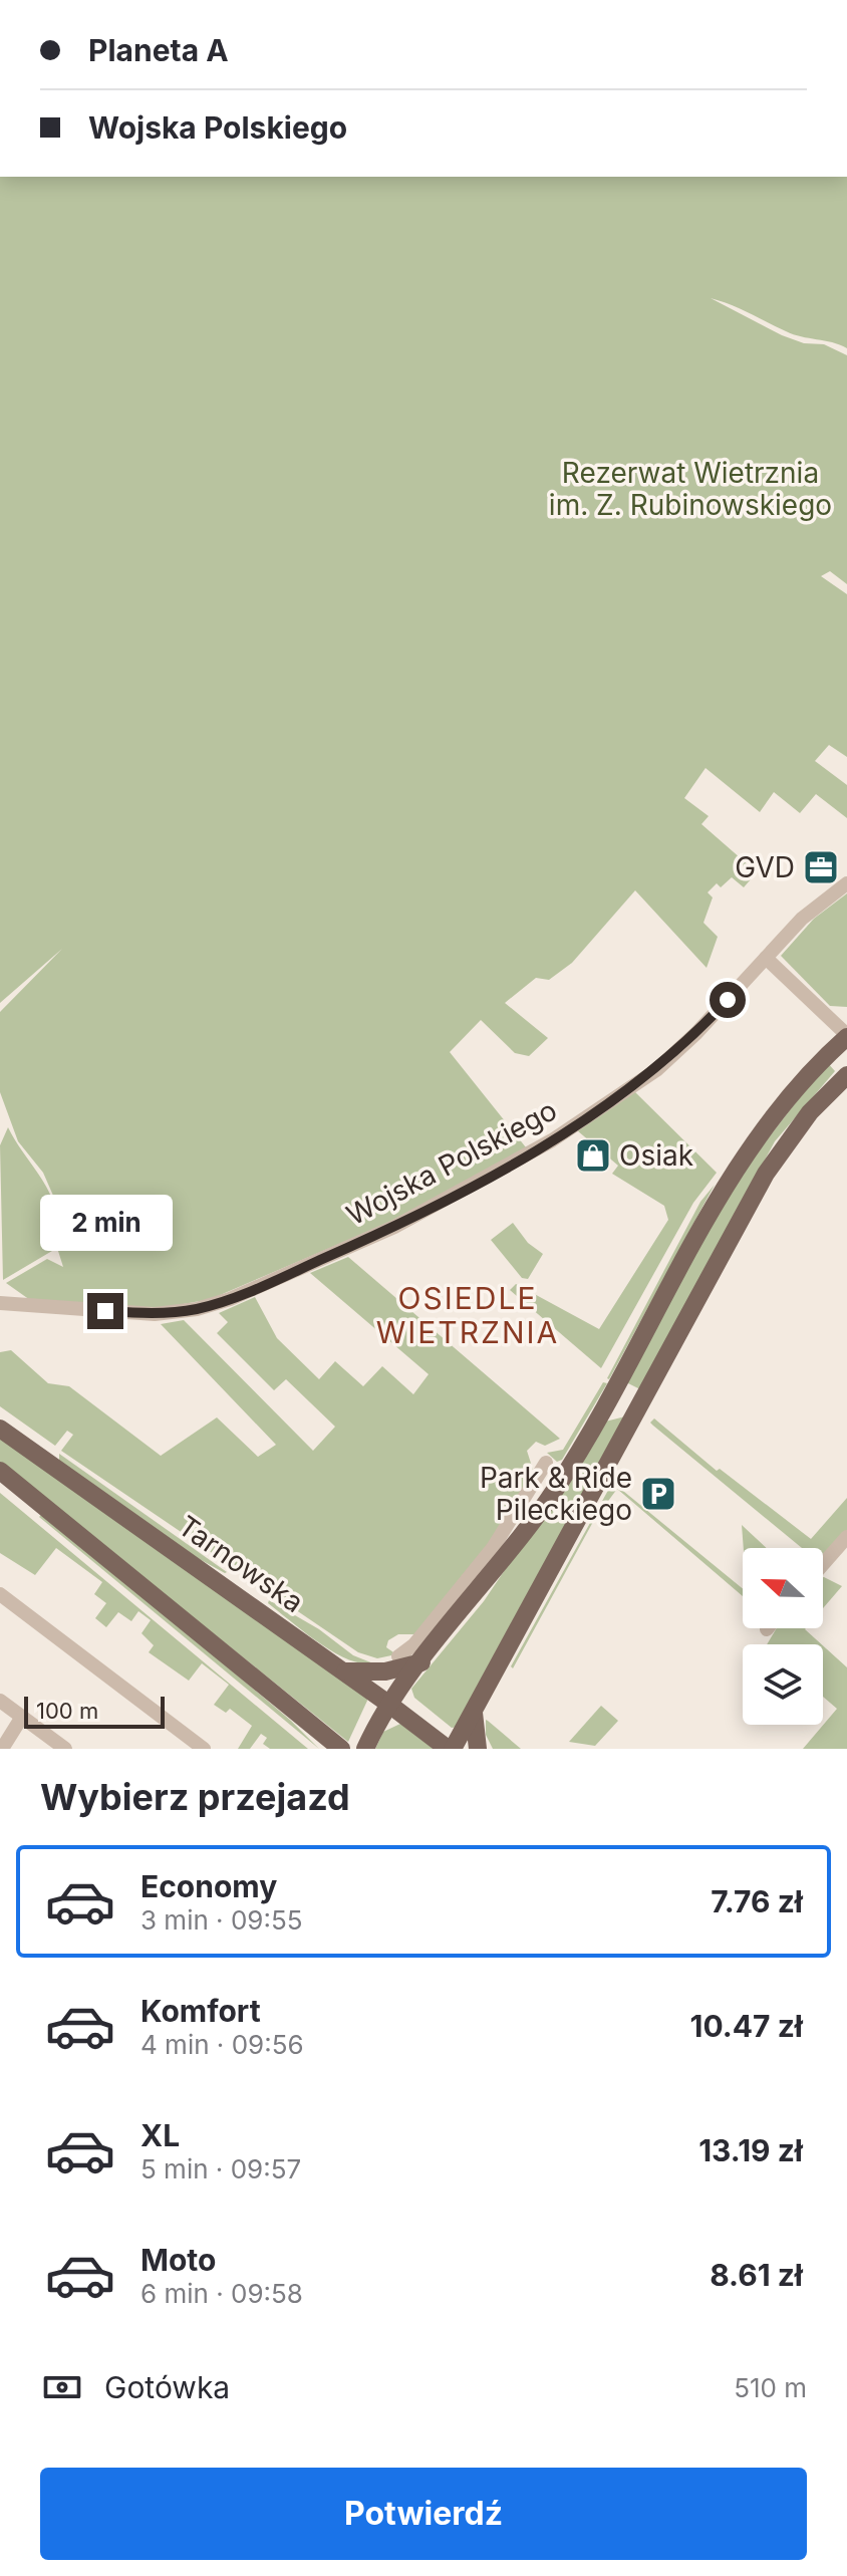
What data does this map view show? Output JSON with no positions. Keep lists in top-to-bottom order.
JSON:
{
  "streets": {
    "main road": ["Tarnowska"],
    "street": ["Wojska Polskiego"]
  },
  "districts": ["OSIEDLE WIETRZNIA"],
  "parks": ["Rezerwat Wietrznia im. Z. Rubinowskiego"],
  "places": {
    "office": ["GVD"],
    "shop": ["Osiak"],
    "parking": ["Park & Ride Pileckiego"]
  },
  "scale_bar": "100 m",
  "north": "left",
  "page": {
    "banner": ["Planeta A", "Wojska Polskiego"],
    "bubble": "2 min",
    "scale": "100 m",
    "heading": "Wybierz przejazd",
    "list": [
      {
        "name": "Economy",
        "note": "3 min · 09:55",
        "value": "7.76 zł"
      },
      {
        "name": "Komfort",
        "note": "4 min · 09:56",
        "value": "10.47 zł"
      },
      {
        "name": "XL",
        "note": "5 min · 09:57",
        "value": "13.19 zł"
      },
      {
        "name": "Moto",
        "note": "6 min · 09:58",
        "value": "8.61 zł"
      }
    ],
    "pay": ["Gotówka", "510 m"],
    "buttons": "Potwierdź"
  }
}
